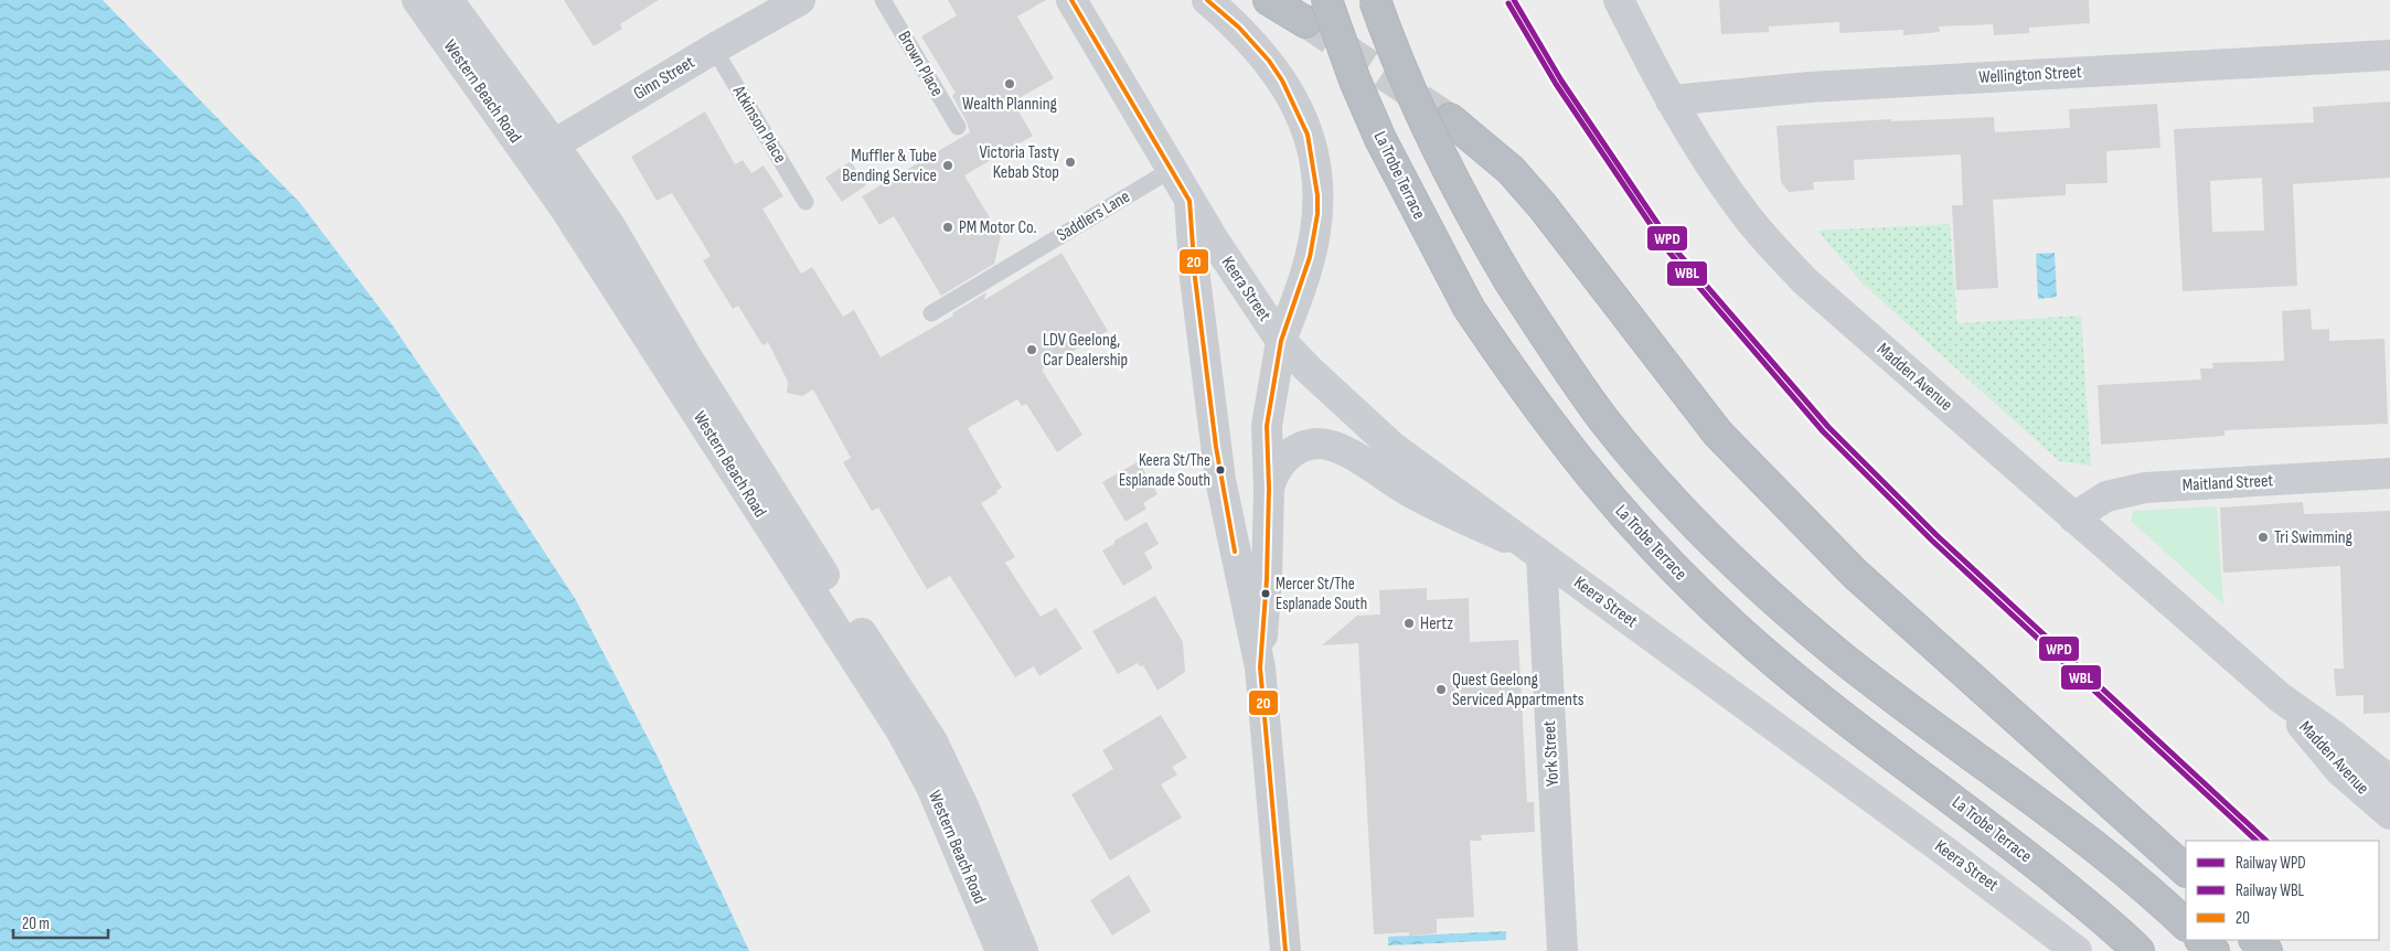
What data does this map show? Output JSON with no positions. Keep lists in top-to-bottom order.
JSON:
{
  "streets": {
    "highway": ["La Trobe Terrace"],
    "street": [
      "Wellington Street",
      "Ginn Street",
      "Western Beach Road",
      "Keera Street",
      "Madden Avenue",
      "Maitland Street",
      "York Street"
    ],
    "lane": ["Brown Place", "Atkinson Place", "Saddlers Lane"]
  },
  "crossings": [
    ["Wellington Street", "Madden Avenue"],
    ["Ginn Street", "Western Beach Road"],
    ["Ginn Street", "Atkinson Place"],
    ["Saddlers Lane", "Keera Street"],
    ["Keera Street", "York Street"],
    ["Madden Avenue", "Maitland Street"]
  ],
  "places": [
    "Wealth Planning",
    "Victoria Tasty Kebab Stop",
    "Muffler & Tube Bending Service",
    "PM Motor Co.",
    "LDV Geelong, Car Dealership",
    "Keera St/The Esplanade South",
    "Tri Swimming",
    "Mercer St/The Esplanade South",
    "Hertz",
    "Quest Geelong Serviced Appartments"
  ],
  "lines": ["rail line WPD", "transit line 20", "rail line WBL"],
  "legend": ["Railway WPD", "Railway WBL", "20"],
  "scale_bar": "20 m"
}
